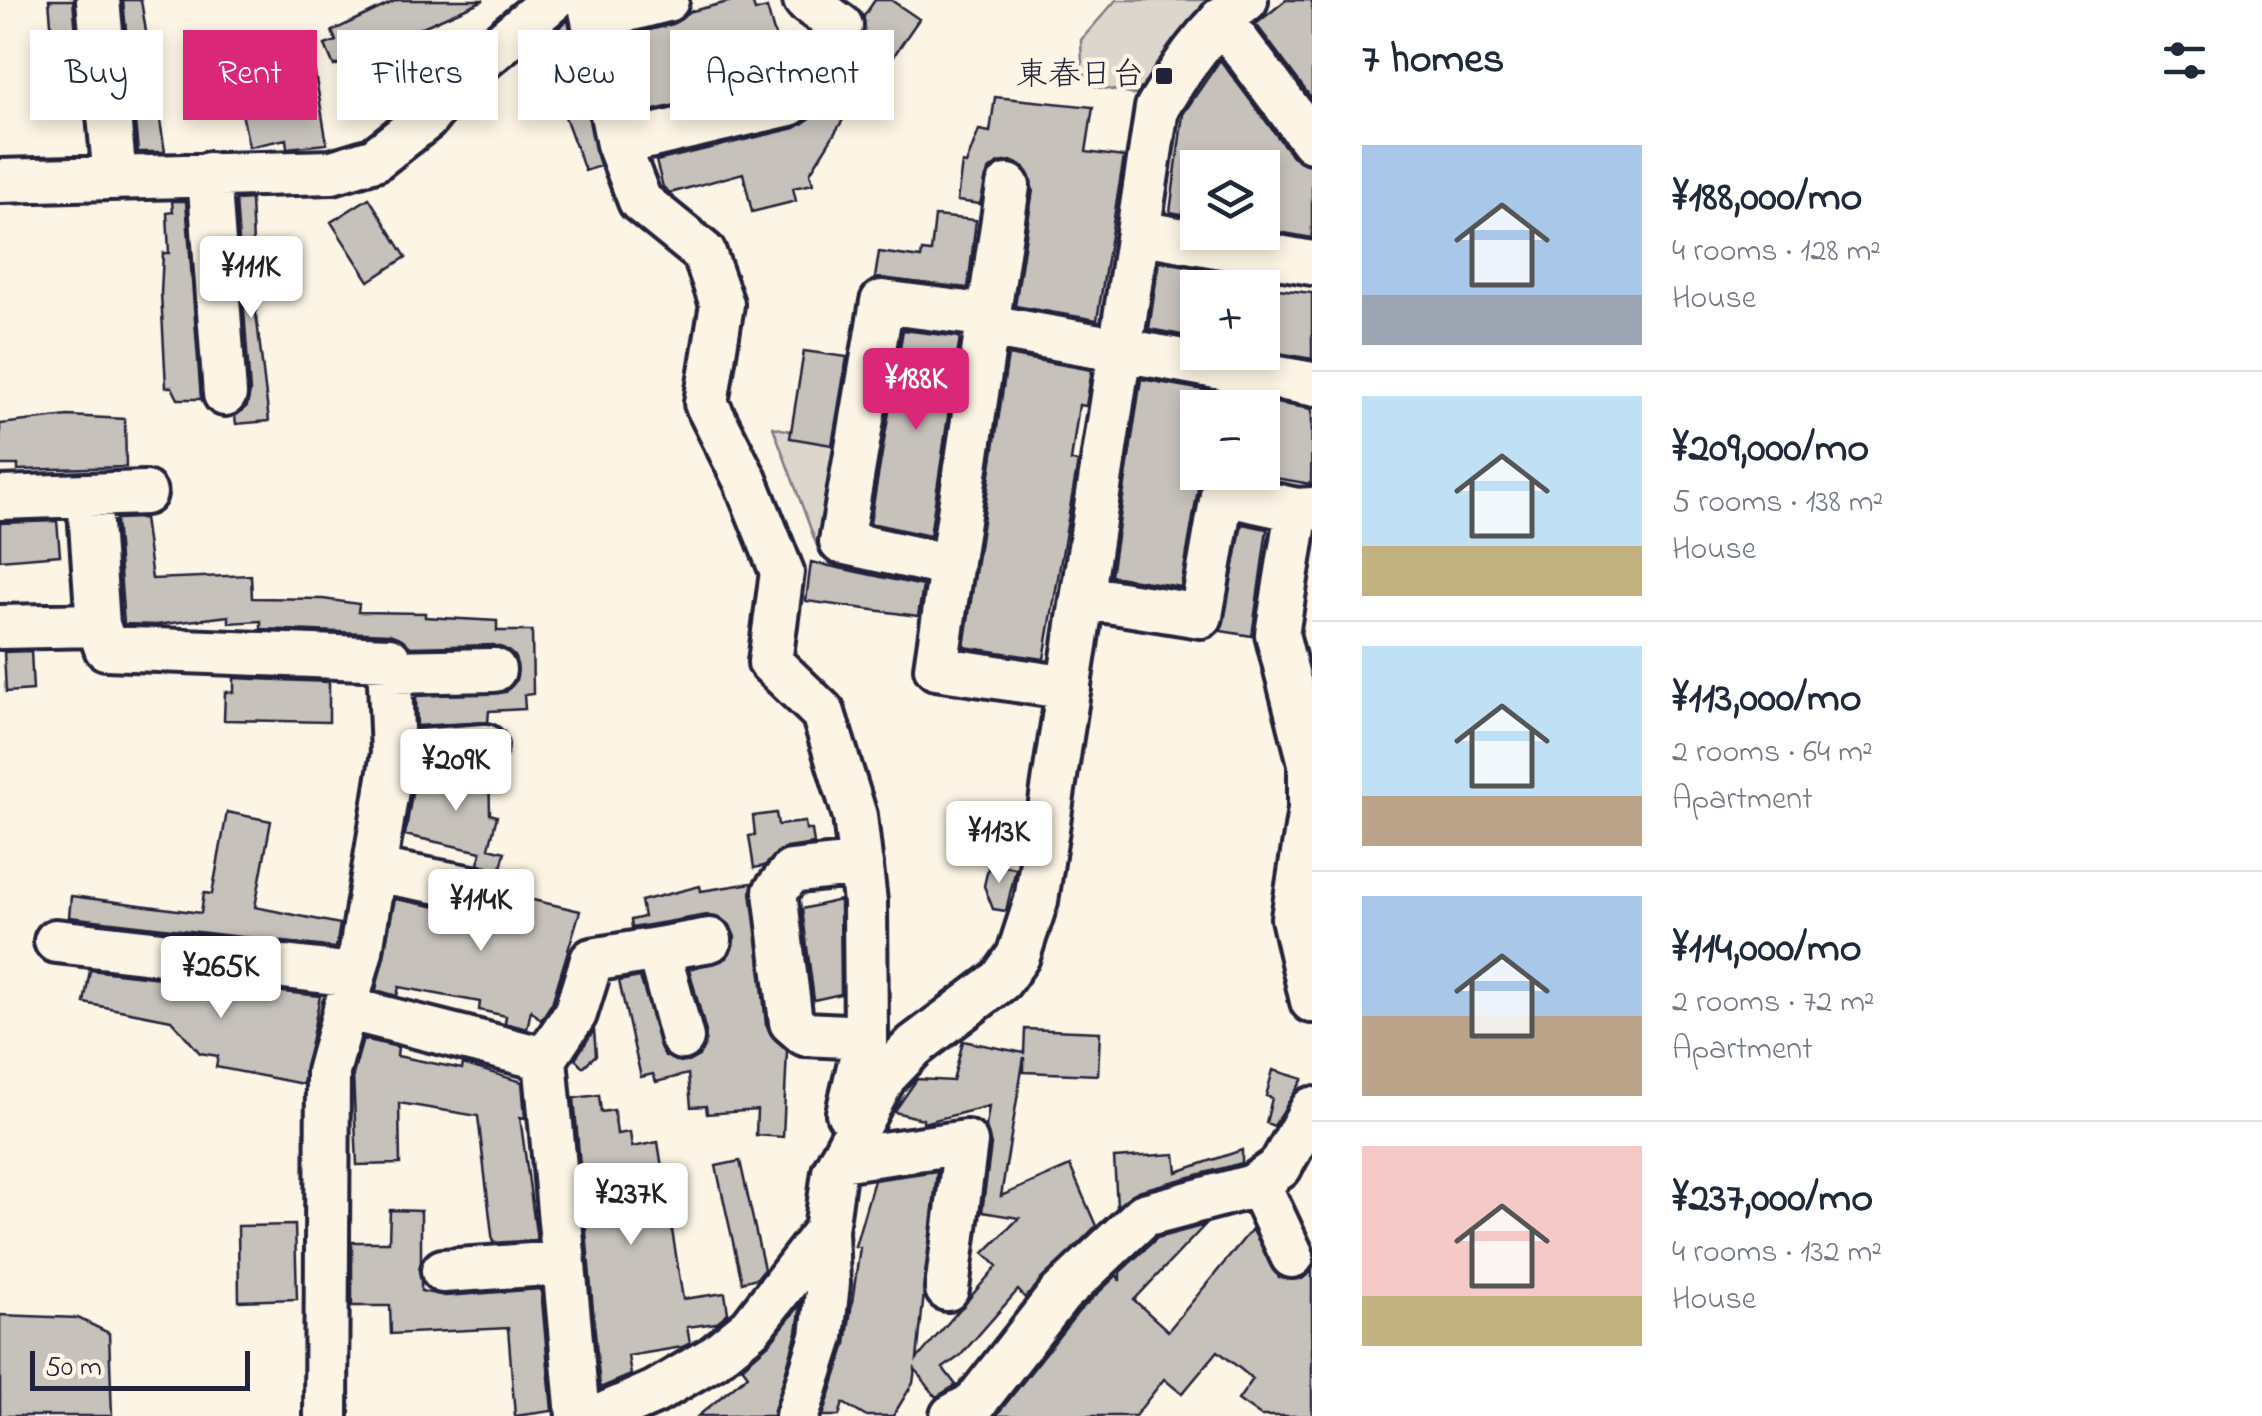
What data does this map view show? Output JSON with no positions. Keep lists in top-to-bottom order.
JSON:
{
  "places": {
    "transit": ["東春日台"]
  },
  "scale_bar": "50 m",
  "page": {
    "heading": "7 homes",
    "chip": [
      "Buy",
      "Rent",
      "Filters",
      "New",
      "Apartment"
    ],
    "list": [
      {
        "name": "¥188,000/mo",
        "note": "4 rooms · 128 m² · House"
      },
      {
        "name": "¥209,000/mo",
        "note": "5 rooms · 138 m² · House"
      },
      {
        "name": "¥113,000/mo",
        "note": "2 rooms · 64 m² · Apartment"
      },
      {
        "name": "¥114,000/mo",
        "note": "2 rooms · 72 m² · Apartment"
      },
      {
        "name": "¥237,000/mo",
        "note": "4 rooms · 132 m² · House"
      }
    ],
    "map_buttons": ["+", "−"],
    "price": [
      "¥111K",
      "¥188K",
      "¥209K",
      "¥113K",
      "¥114K",
      "¥265K",
      "¥237K"
    ],
    "scale": "50 m"
  }
}
